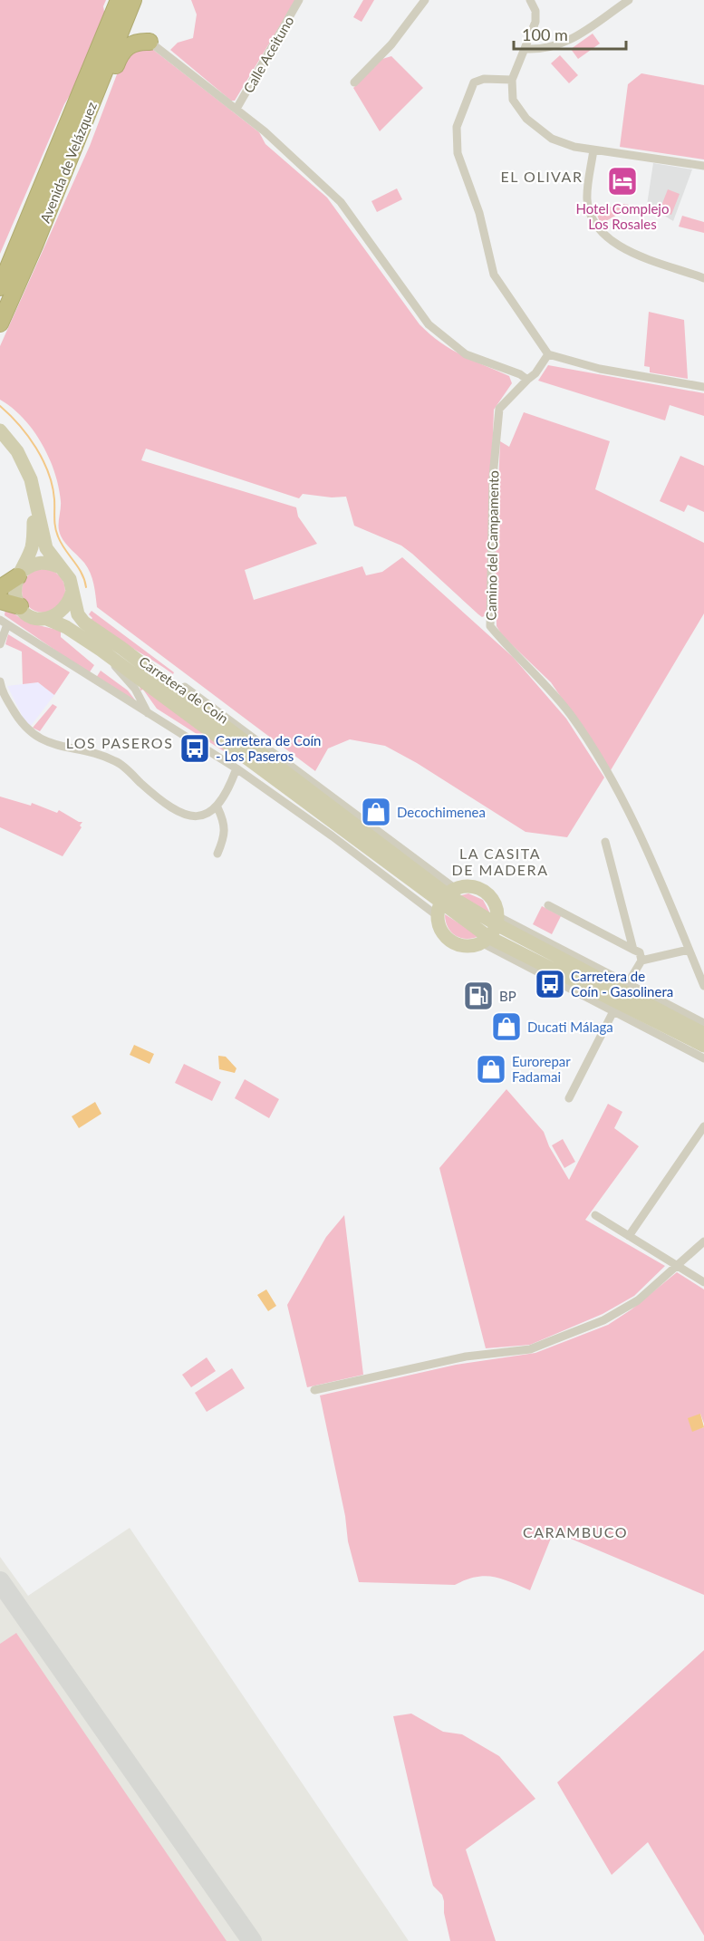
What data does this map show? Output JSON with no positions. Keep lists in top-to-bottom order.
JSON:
{
  "streets": {
    "highway": ["Avenida de Velázquez"],
    "street": ["Calle Aceituno", "Camino del Campamento", "Carretera de Coín"]
  },
  "districts": [
    "EL OLIVAR",
    "LOS PASEROS",
    "LA CASITA DE MADERA",
    "CARAMBUCO"
  ],
  "places": {
    "hotel": ["Hotel Complejo Los Rosales"],
    "bus stop": ["Carretera de Coín - Los Paseros", "Carretera de Coín - Gasolinera"],
    "shop": ["Decochimenea", "Ducati Málaga", "Eurorepar Fadamai"],
    "fuel station": ["BP"]
  },
  "scale_bar": "100 m"
}
